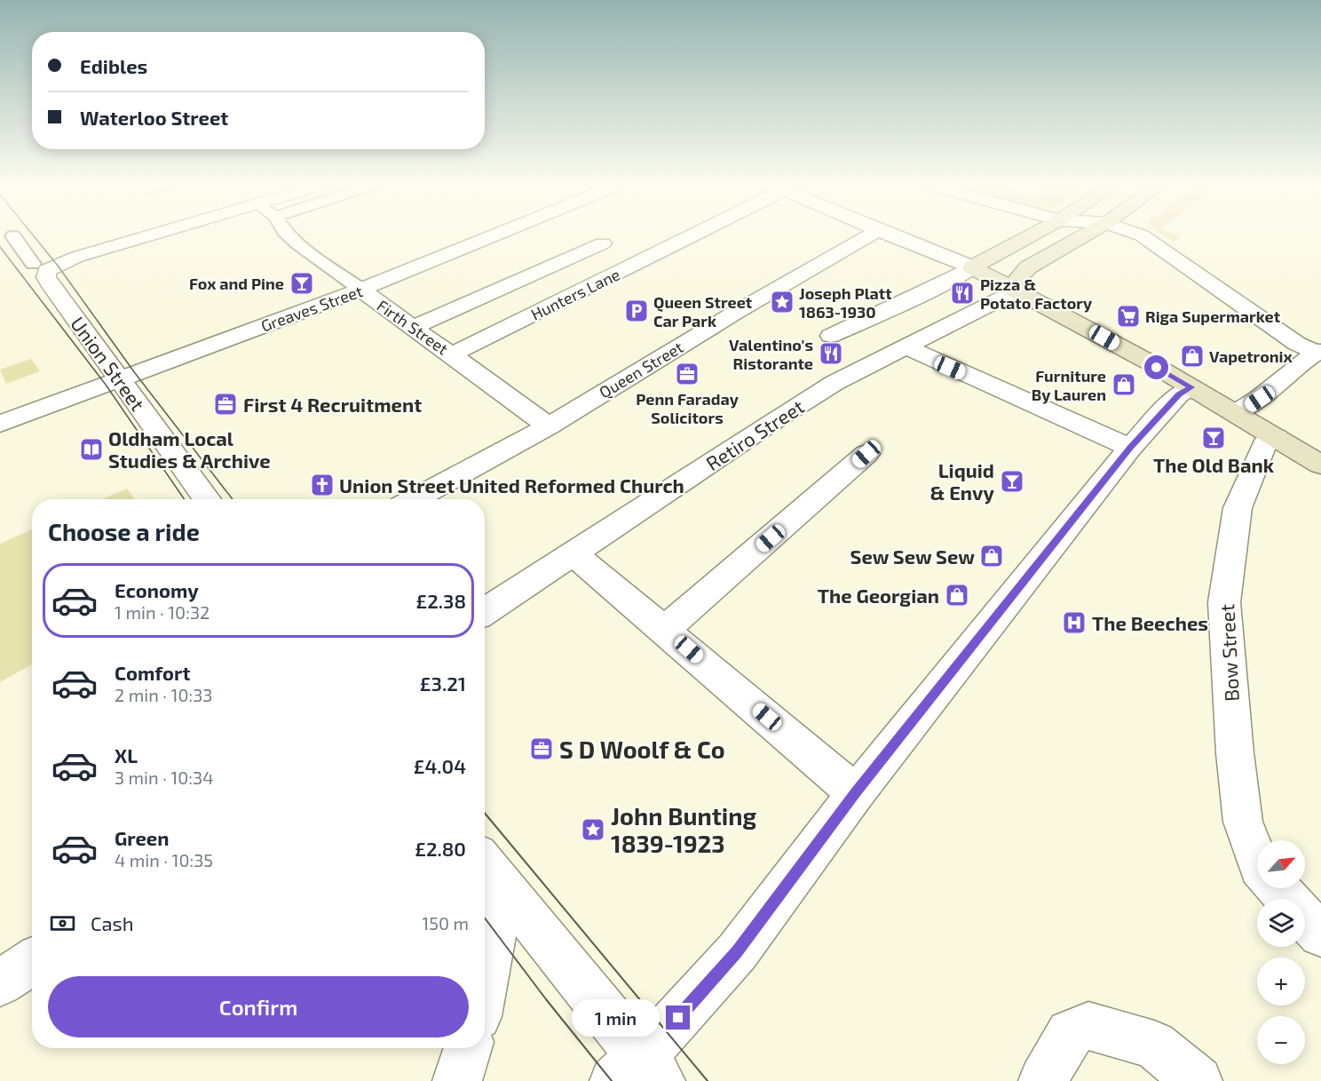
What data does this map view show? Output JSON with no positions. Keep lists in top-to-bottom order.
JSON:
{
  "streets": {
    "street": [
      "Hunters Lane",
      "Greaves Street",
      "Firth Street",
      "Union Street",
      "Queen Street",
      "Retiro Street",
      "Bow Street"
    ]
  },
  "crossings": [
    ["Hunters Lane", "Firth Street"],
    ["Greaves Street", "Firth Street"],
    ["Greaves Street", "Union Street"],
    ["Firth Street", "Queen Street"]
  ],
  "places": {
    "bar": ["Fox and Pine", "The Old Bank", "Liquid & Envy"],
    "restaurant": ["Pizza & Potato Factory", "Valentino's Ristorante"],
    "place": ["Joseph Platt 1863-1930", "John Bunting 1839-1923"],
    "parking": ["Queen Street Car Park"],
    "supermarket": ["Riga Supermarket"],
    "shop": [
      "Vapetronix",
      "Furniture By Lauren",
      "Sew Sew Sew",
      "The Georgian"
    ],
    "office": ["Penn Faraday Solicitors", "First 4 Recruitment", "S D Woolf & Co"],
    "library": ["Oldham Local Studies & Archive"],
    "church": ["Union Street United Reformed Church"],
    "hospital": ["The Beeches"]
  },
  "north": "top right",
  "page": {
    "banner": ["Edibles", "Waterloo Street"],
    "heading": "Choose a ride",
    "list": [
      {
        "name": "Economy",
        "note": "1 min · 10:32",
        "value": "£2.38"
      },
      {
        "name": "Comfort",
        "note": "2 min · 10:33",
        "value": "£3.21"
      },
      {
        "name": "XL",
        "note": "3 min · 10:34",
        "value": "£4.04"
      },
      {
        "name": "Green",
        "note": "4 min · 10:35",
        "value": "£2.80"
      }
    ],
    "map_buttons": ["+", "−"],
    "pay": ["Cash", "150 m"],
    "buttons": "Confirm",
    "bubble": "1 min"
  }
}
